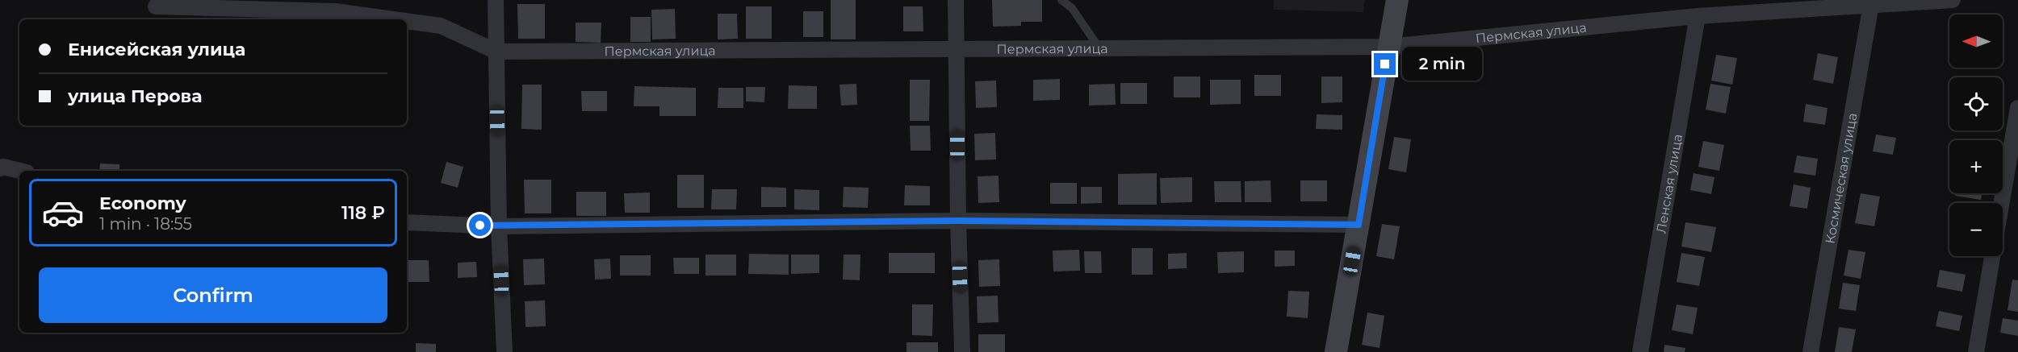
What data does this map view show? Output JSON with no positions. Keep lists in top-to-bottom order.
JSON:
{
  "streets": {
    "street": ["Пермская улица", "Космическая улица", "Ленская улица"]
  },
  "crossings": [
    ["Пермская улица", "Космическая улица"],
    ["Пермская улица", "Ленская улица"]
  ],
  "north": "left",
  "page": {
    "map_buttons": ["+", "−"],
    "banner": ["Енисейская улица", "улица Перова"],
    "bubble": "2 min",
    "list": [
      {
        "name": "Economy",
        "note": "1 min · 18:55",
        "value": "118 ₽"
      }
    ],
    "buttons": "Confirm"
  }
}
